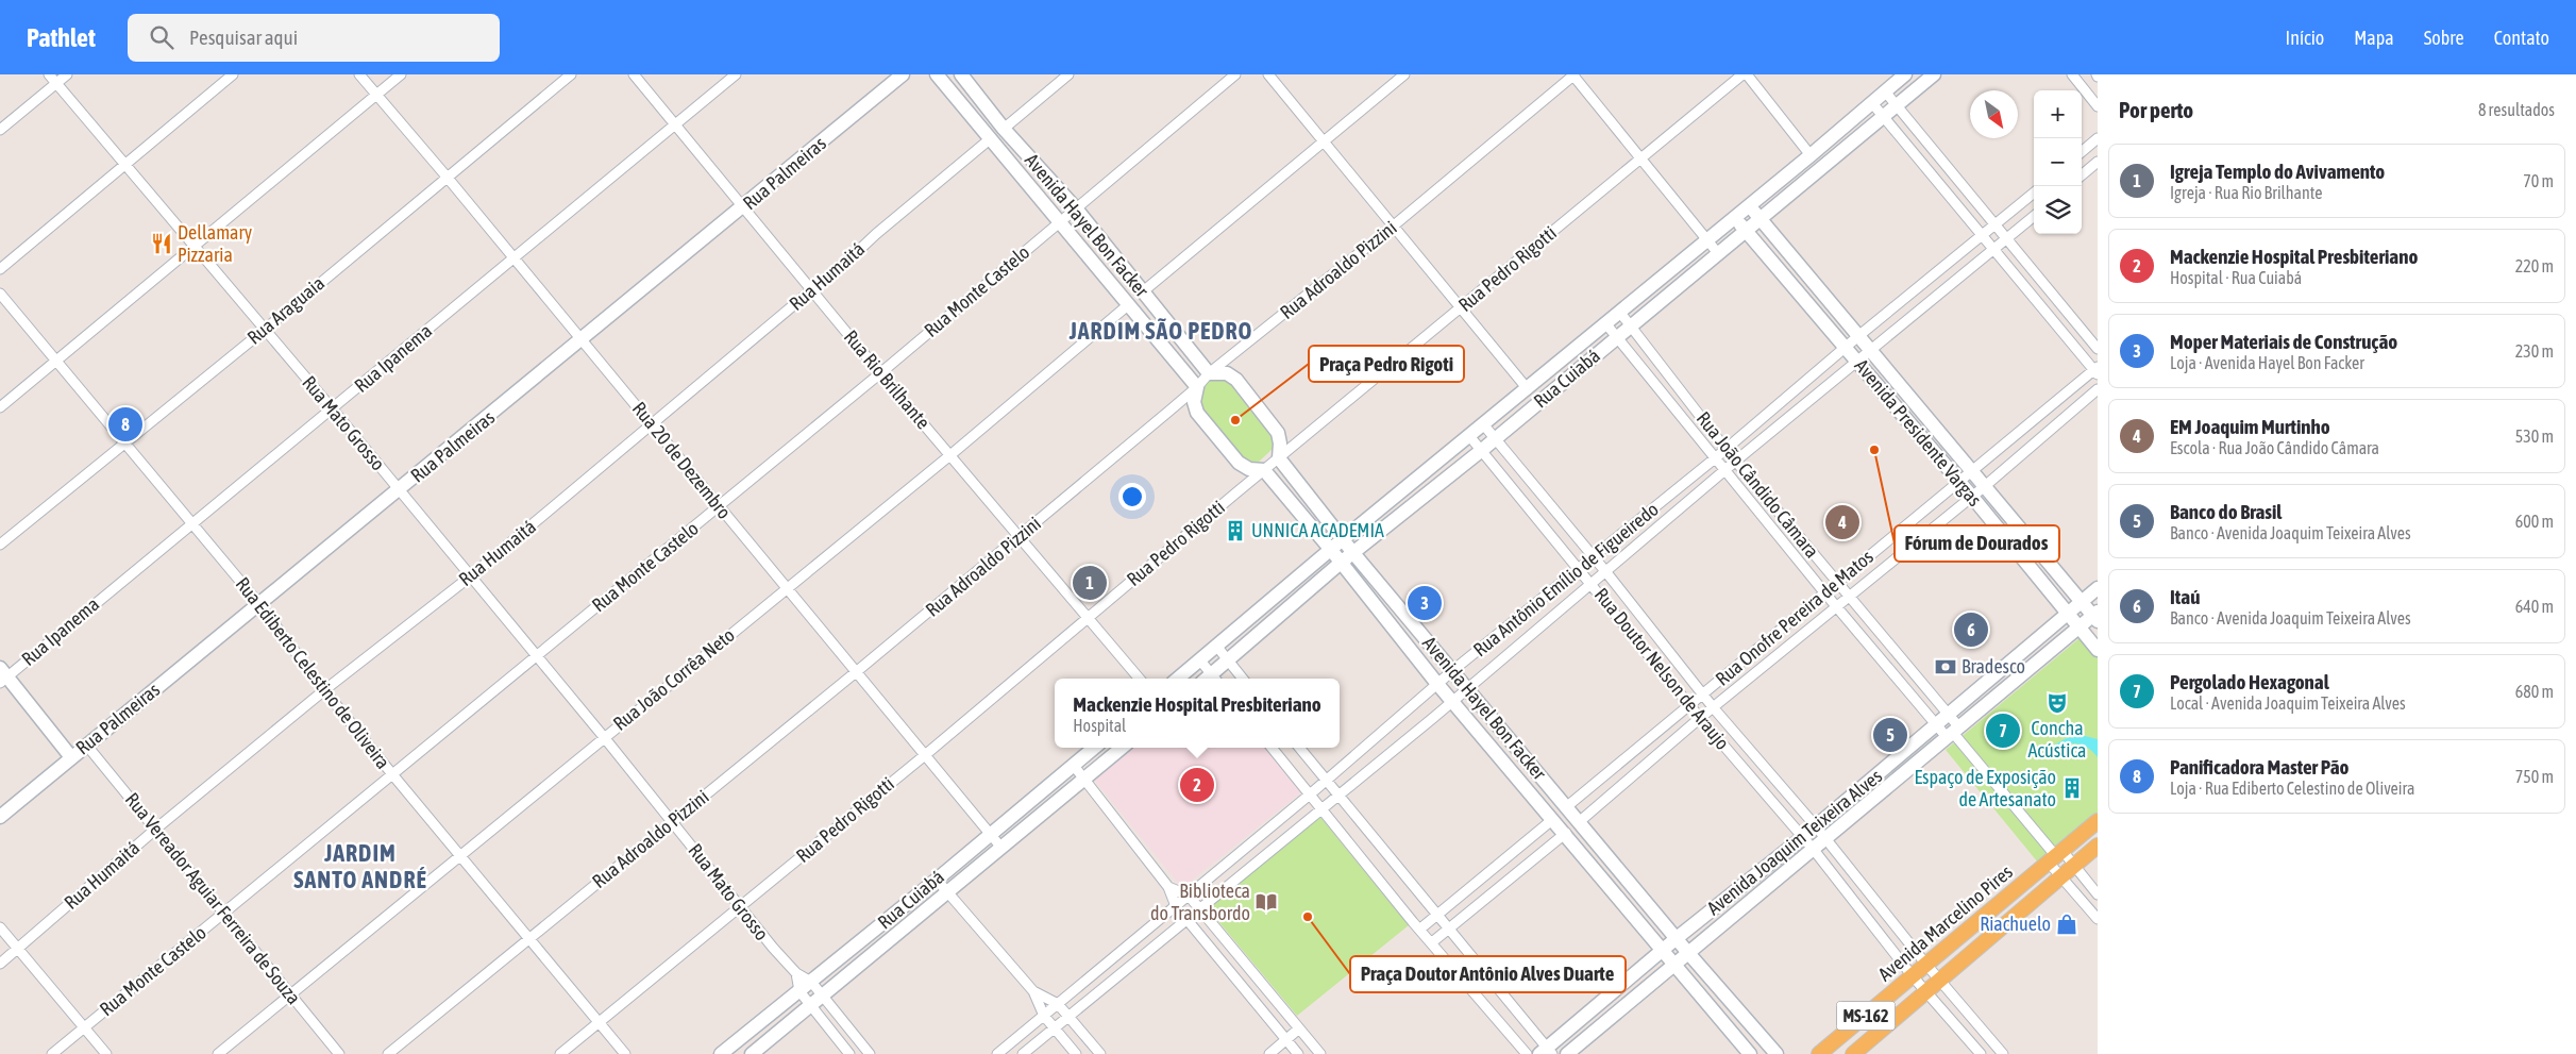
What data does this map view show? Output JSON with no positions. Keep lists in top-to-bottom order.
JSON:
{
  "streets": {
    "main road": ["Avenida Marcelino Pires", "MS-162"],
    "street": [
      "Rua Palmeiras",
      "Avenida Hayel Bon Facker",
      "Rua Pedro Rigotti",
      "Rua Adroaldo Pizzini",
      "Rua Humaitá",
      "Rua Monte Castelo",
      "Rua Araguaia",
      "Rua Ipanema",
      "Rua Cuiabá",
      "Rua Rio Brilhante",
      "Rua Mato Grosso",
      "Avenida Presidente Vargas",
      "Rua 20 de Dezembro",
      "Rua João Cândido Câmara",
      "Rua Antônio Emílio de Figueiredo",
      "Rua Onofre Pereira de Matos",
      "Rua Doutor Nelson de Araujo",
      "Rua Ediberto Celestino de Oliveira",
      "Rua João Corrêa Neto",
      "Avenida Joaquim Teixeira Alves",
      "Rua Vereador Aguiar Ferreira de Souza"
    ]
  },
  "crossings": [
    ["Rua Palmeiras", "Rua Rio Brilhante"],
    ["Rua Palmeiras", "Rua Mato Grosso"],
    ["Rua Palmeiras", "Rua 20 de Dezembro"],
    ["Rua Palmeiras", "Rua Ediberto Celestino de Oliveira"],
    ["Rua Palmeiras", "Rua Vereador Aguiar Ferreira de Souza"],
    ["Avenida Hayel Bon Facker", "Rua Pedro Rigotti"],
    ["Avenida Hayel Bon Facker", "Rua Adroaldo Pizzini"],
    ["Avenida Hayel Bon Facker", "Rua Humaitá"],
    ["Avenida Hayel Bon Facker", "Rua Monte Castelo"],
    ["Avenida Hayel Bon Facker", "Rua Cuiabá"],
    ["Avenida Hayel Bon Facker", "Rua Antônio Emílio de Figueiredo"],
    ["Avenida Hayel Bon Facker", "Rua Onofre Pereira de Matos"],
    ["Avenida Hayel Bon Facker", "Rua João Corrêa Neto"],
    ["Avenida Hayel Bon Facker", "Avenida Joaquim Teixeira Alves"],
    ["Rua Pedro Rigotti", "Rua Rio Brilhante"],
    ["Rua Pedro Rigotti", "Rua Mato Grosso"],
    ["Rua Pedro Rigotti", "Rua 20 de Dezembro"],
    ["Rua Pedro Rigotti", "Rua Ediberto Celestino de Oliveira"],
    ["Rua Adroaldo Pizzini", "Rua Rio Brilhante"],
    ["Rua Adroaldo Pizzini", "Rua Mato Grosso"],
    ["Rua Adroaldo Pizzini", "Rua 20 de Dezembro"],
    ["Rua Adroaldo Pizzini", "Rua Ediberto Celestino de Oliveira"],
    ["Rua Humaitá", "Rua Rio Brilhante"],
    ["Rua Humaitá", "Rua Mato Grosso"],
    ["Rua Humaitá", "Rua 20 de Dezembro"],
    ["Rua Humaitá", "Rua Ediberto Celestino de Oliveira"],
    ["Rua Humaitá", "Rua Vereador Aguiar Ferreira de Souza"],
    ["Rua Monte Castelo", "Rua Rio Brilhante"],
    ["Rua Monte Castelo", "Rua Mato Grosso"],
    ["Rua Monte Castelo", "Rua 20 de Dezembro"],
    ["Rua Monte Castelo", "Rua Ediberto Celestino de Oliveira"],
    ["Rua Monte Castelo", "Rua Vereador Aguiar Ferreira de Souza"],
    ["Rua Araguaia", "Rua Mato Grosso"],
    ["Rua Araguaia", "Rua 20 de Dezembro"],
    ["Rua Araguaia", "Rua Ediberto Celestino de Oliveira"],
    ["Rua Ipanema", "Rua Rio Brilhante"],
    ["Rua Ipanema", "Rua Mato Grosso"],
    ["Rua Ipanema", "Rua 20 de Dezembro"],
    ["Rua Ipanema", "Rua Ediberto Celestino de Oliveira"],
    ["Rua Cuiabá", "Rua Mato Grosso"],
    ["Rua Cuiabá", "Avenida Presidente Vargas"],
    ["Rua Cuiabá", "Rua 20 de Dezembro"],
    ["Rua Cuiabá", "Rua João Cândido Câmara"],
    ["Rua Cuiabá", "Rua Doutor Nelson de Araujo"],
    ["Rua Rio Brilhante", "Rua João Corrêa Neto"],
    ["Rua Mato Grosso", "Rua João Corrêa Neto"],
    ["Avenida Presidente Vargas", "Rua Antônio Emílio de Figueiredo"],
    ["Avenida Presidente Vargas", "Rua Onofre Pereira de Matos"],
    ["Avenida Presidente Vargas", "Avenida Joaquim Teixeira Alves"],
    ["Rua 20 de Dezembro", "Rua João Corrêa Neto"],
    ["Rua João Cândido Câmara", "Rua Antônio Emílio de Figueiredo"],
    ["Rua João Cândido Câmara", "Rua Onofre Pereira de Matos"],
    ["Rua João Cândido Câmara", "Avenida Joaquim Teixeira Alves"],
    ["Rua João Cândido Câmara", "Avenida Marcelino Pires"],
    ["Rua Antônio Emílio de Figueiredo", "Rua Doutor Nelson de Araujo"],
    ["Rua Onofre Pereira de Matos", "Rua Doutor Nelson de Araujo"],
    ["Rua Doutor Nelson de Araujo", "Avenida Joaquim Teixeira Alves"],
    ["Rua Doutor Nelson de Araujo", "Avenida Marcelino Pires"],
    ["Rua Ediberto Celestino de Oliveira", "Rua João Corrêa Neto"],
    ["Rua João Corrêa Neto", "Rua Vereador Aguiar Ferreira de Souza"]
  ],
  "districts": ["JARDIM SÃO PEDRO", "JARDIM SANTO ANDRÉ"],
  "places": {
    "restaurant": ["Dellamary Pizzaria"],
    "other": ["Praça Pedro Rigoti", "Fórum de Dourados", "Praça Doutor Antônio Alves Duarte"],
    "building": ["UNNICA ACADEMIA", "Espaço de Exposição de Artesanato"],
    "bank": ["Bradesco"],
    "theatre": ["Concha Acústica"],
    "library": ["Biblioteca do Transbordo"],
    "shop": ["Riachuelo"]
  },
  "north": "bottom right",
  "page": {
    "header": "Pathlet",
    "search": "Pesquisar aqui",
    "nav": [
      "Início",
      "Mapa",
      "Sobre",
      "Contato"
    ],
    "heading": ["Por perto", "8 resultados"],
    "map_buttons": ["+", "−"],
    "list": [
      {
        "mark": "1",
        "name": "Igreja Templo do Avivamento",
        "note": "Igreja · Rua Rio Brilhante",
        "value": "70 m"
      },
      {
        "mark": "2",
        "name": "Mackenzie Hospital Presbiteriano",
        "note": "Hospital · Rua Cuiabá",
        "value": "220 m"
      },
      {
        "mark": "3",
        "name": "Moper Materiais de Construção",
        "note": "Loja · Avenida Hayel Bon Facker",
        "value": "230 m"
      },
      {
        "mark": "4",
        "name": "EM Joaquim Murtinho",
        "note": "Escola · Rua João Cândido Câmara",
        "value": "530 m"
      },
      {
        "mark": "5",
        "name": "Banco do Brasil",
        "note": "Banco · Avenida Joaquim Teixeira Alves",
        "value": "600 m"
      },
      {
        "mark": "6",
        "name": "Itaú",
        "note": "Banco · Avenida Joaquim Teixeira Alves",
        "value": "640 m"
      },
      {
        "mark": "7",
        "name": "Pergolado Hexagonal",
        "note": "Local · Avenida Joaquim Teixeira Alves",
        "value": "680 m"
      },
      {
        "mark": "8",
        "name": "Panificadora Master Pão",
        "note": "Loja · Rua Ediberto Celestino de Oliveira",
        "value": "750 m"
      }
    ],
    "pins": [
      "8",
      "4",
      "1",
      "3",
      "6",
      "7",
      "5",
      "2"
    ],
    "popup": ["Mackenzie Hospital Presbiteriano", "Hospital"]
  }
}
